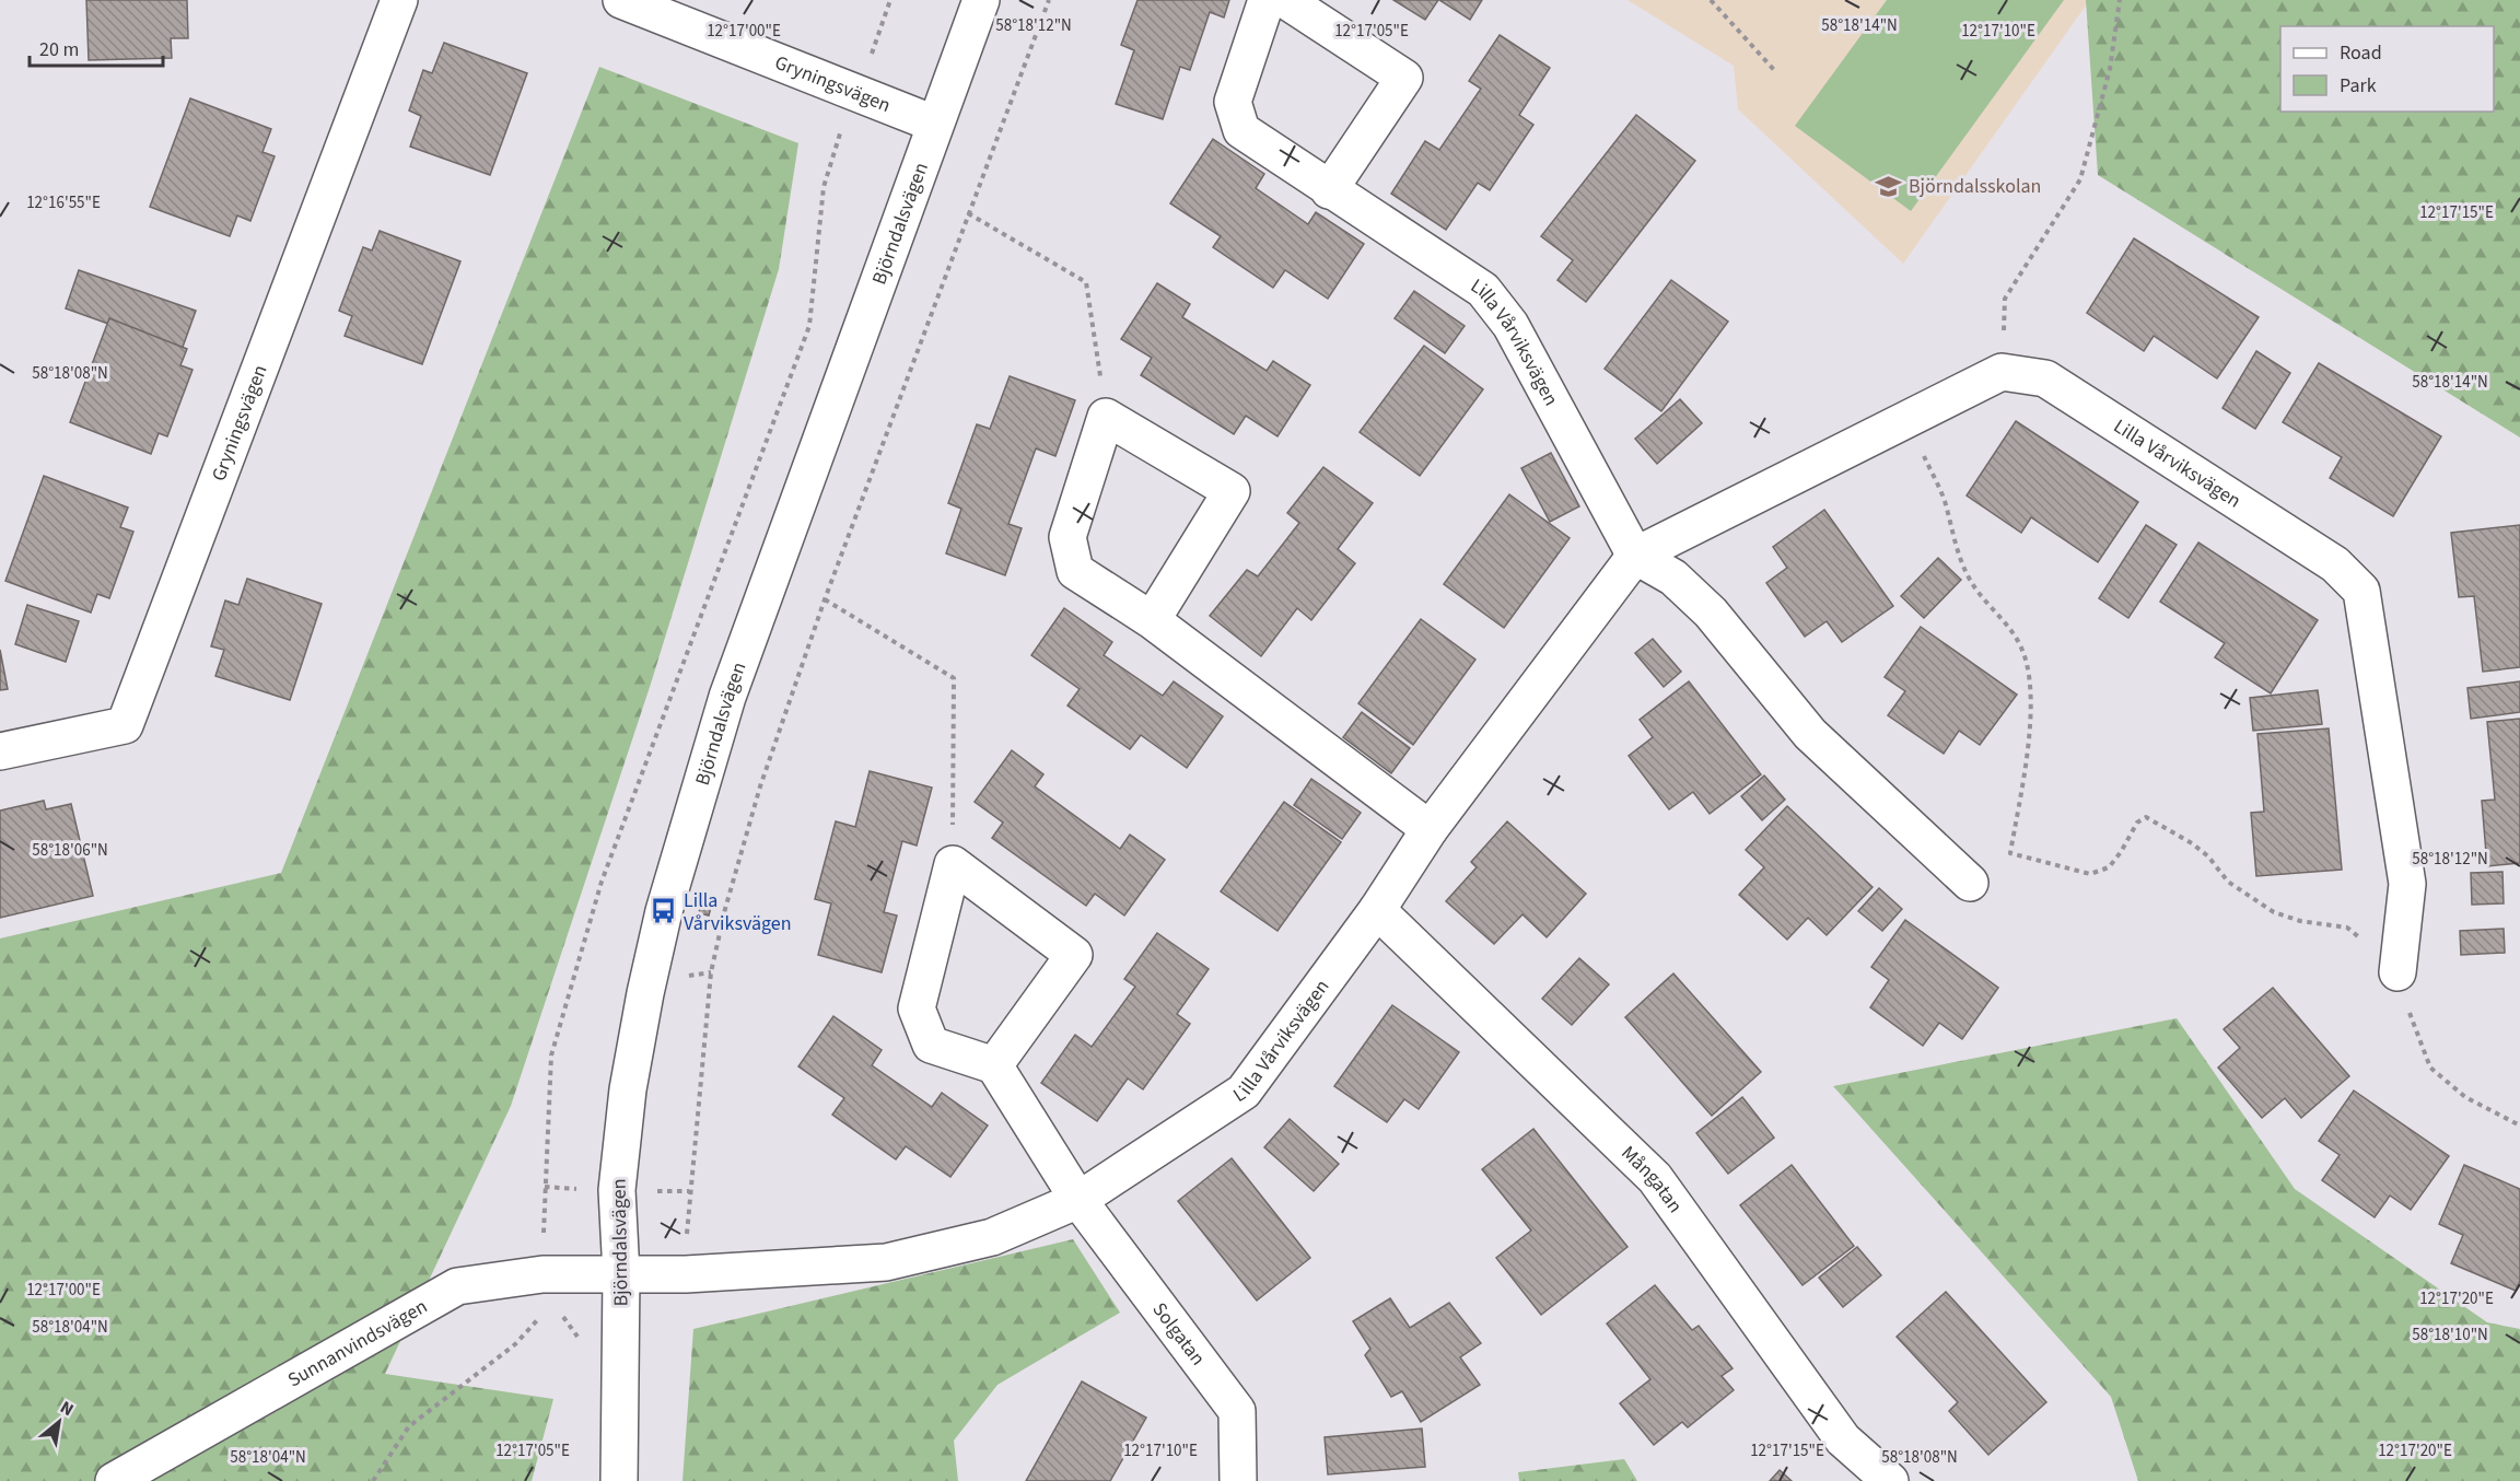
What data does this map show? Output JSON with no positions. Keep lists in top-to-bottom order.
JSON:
{
  "streets": {
    "street": [
      "Gryningsvägen",
      "Björndalsvägen",
      "Lilla Vårviksvägen",
      "Mångatan",
      "Solgatan",
      "Sunnanvindsvägen"
    ]
  },
  "crossings": [
    ["Gryningsvägen", "Björndalsvägen"],
    ["Björndalsvägen", "Lilla Vårviksvägen"],
    ["Björndalsvägen", "Sunnanvindsvägen"],
    ["Lilla Vårviksvägen", "Mångatan"],
    ["Lilla Vårviksvägen", "Solgatan"],
    ["Lilla Vårviksvägen", "Sunnanvindsvägen"]
  ],
  "places": {
    "school or university": ["Björndalsskolan"],
    "bus stop": ["Lilla Vårviksvägen"]
  },
  "legend": ["Road", "Park"],
  "scale_bar": "20 m",
  "north": "top right",
  "coordinates": [
    "58°18'12\"N",
    "58°18'14\"N",
    "12°17'05\"E",
    "12°17'00\"E",
    "12°17'10\"E",
    "12°16'55\"E",
    "12°17'15\"E",
    "58°18'08\"N",
    "58°18'06\"N",
    "12°17'20\"E",
    "58°18'04\"N",
    "58°18'10\"N"
  ]
}
